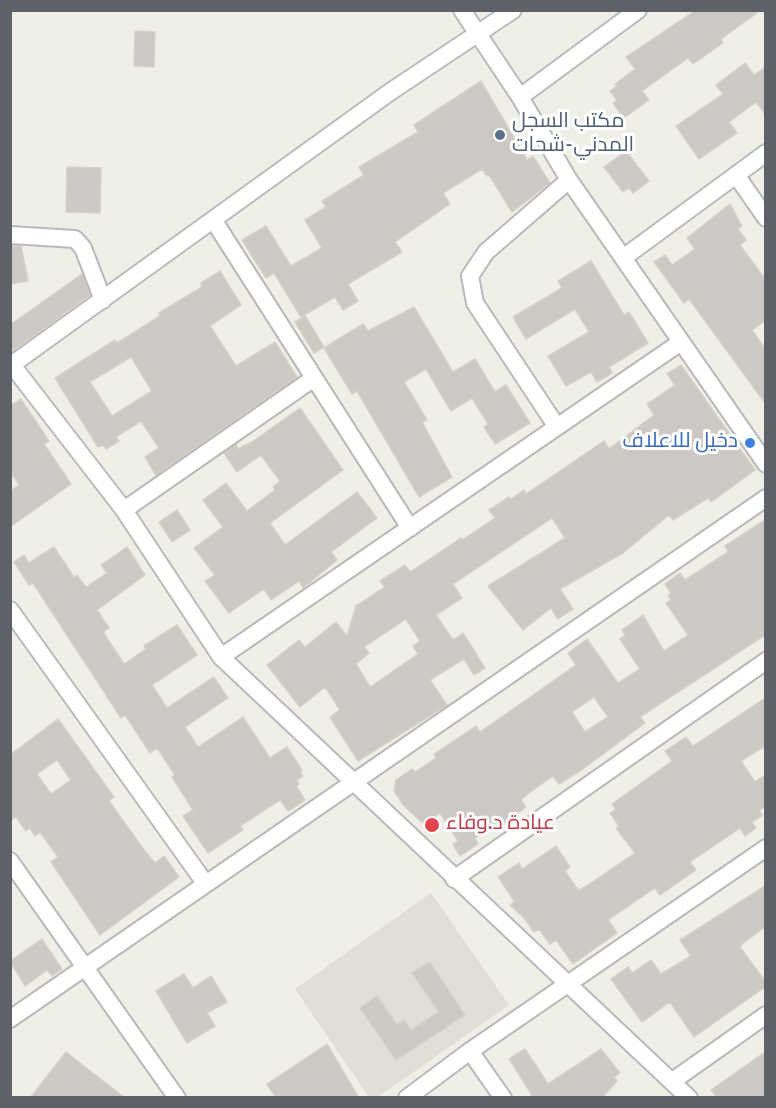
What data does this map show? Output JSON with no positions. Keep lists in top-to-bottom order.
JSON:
{
  "places": ["مكتب السجل المدني-شحات", "دخيل للاعلاف", "عيادة د.وفاء"]
}
